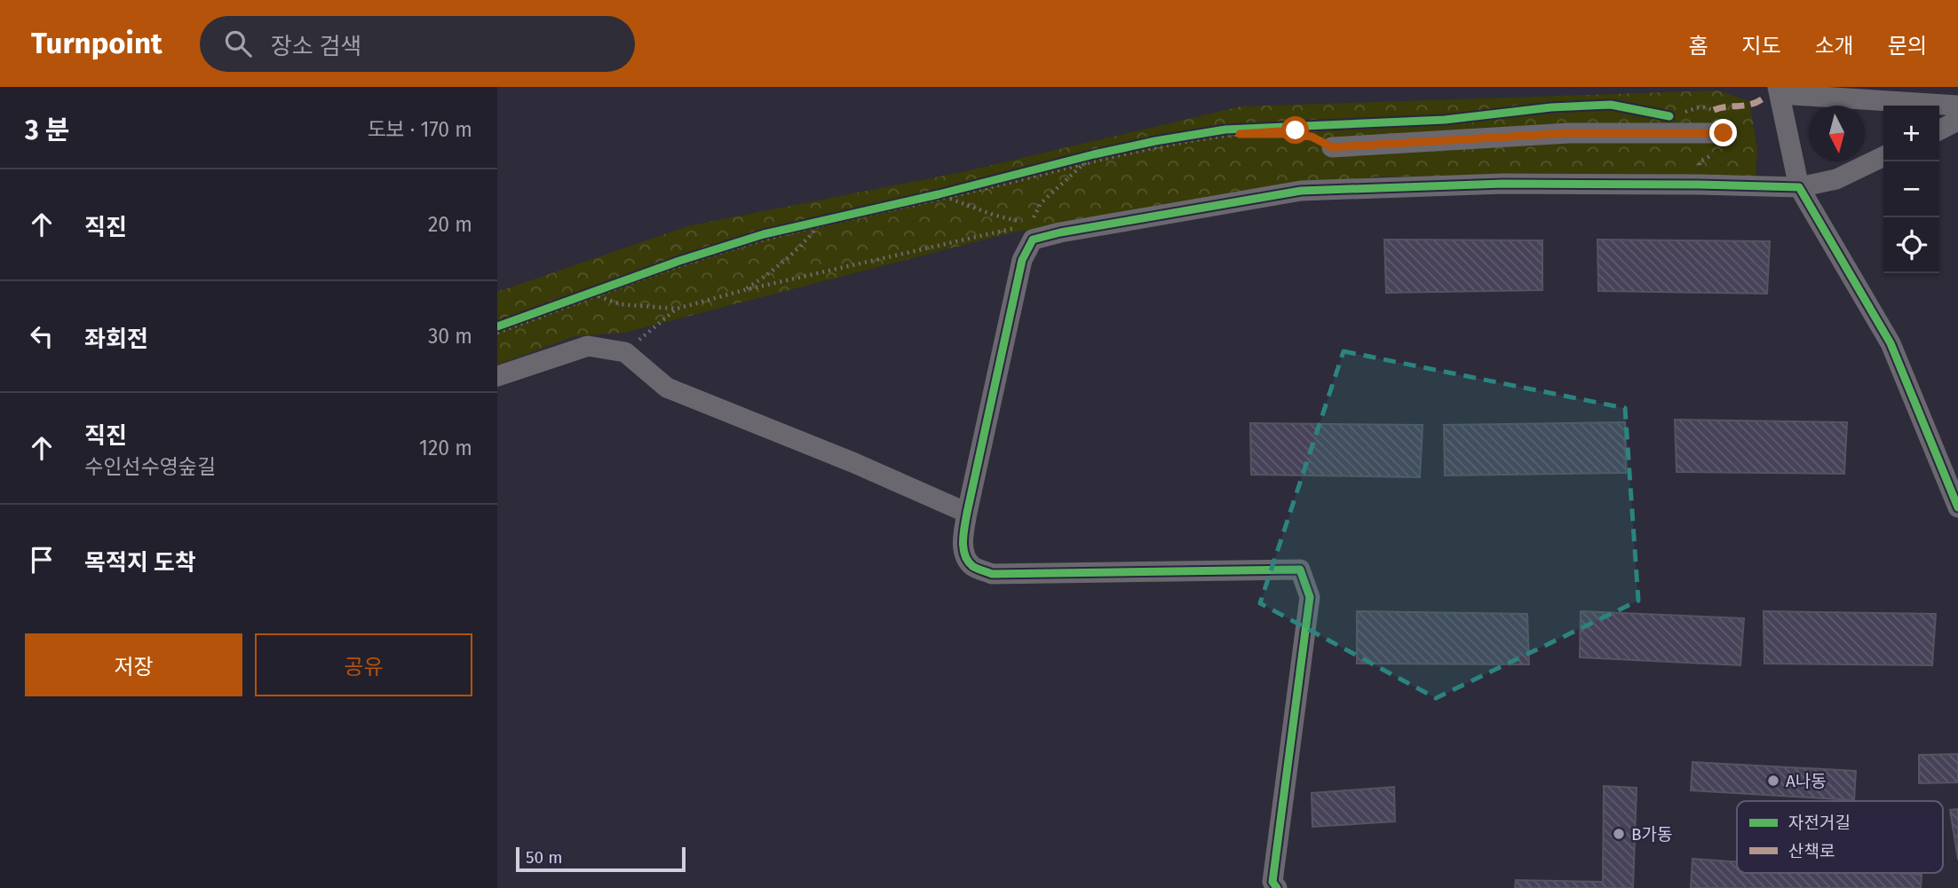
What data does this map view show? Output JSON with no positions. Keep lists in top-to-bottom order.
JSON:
{
  "places": ["A나동", "B가동"],
  "legend": ["자전거길", "산책로"],
  "scale_bar": "50 m",
  "north": "bottom",
  "page": {
    "header": "Turnpoint",
    "search": "장소 검색",
    "nav": [
      "홈",
      "지도",
      "소개",
      "문의"
    ],
    "heading": ["3 분", "도보 · 170 m"],
    "map_buttons": ["+", "−"],
    "list": [
      ["직진", "20 m"],
      ["좌회전", "30 m"],
      ["직진", "수인선수영숲길", "120 m"],
      "목적지 도착"
    ],
    "buttons": ["저장", "공유"],
    "scale": "50 m"
  }
}
